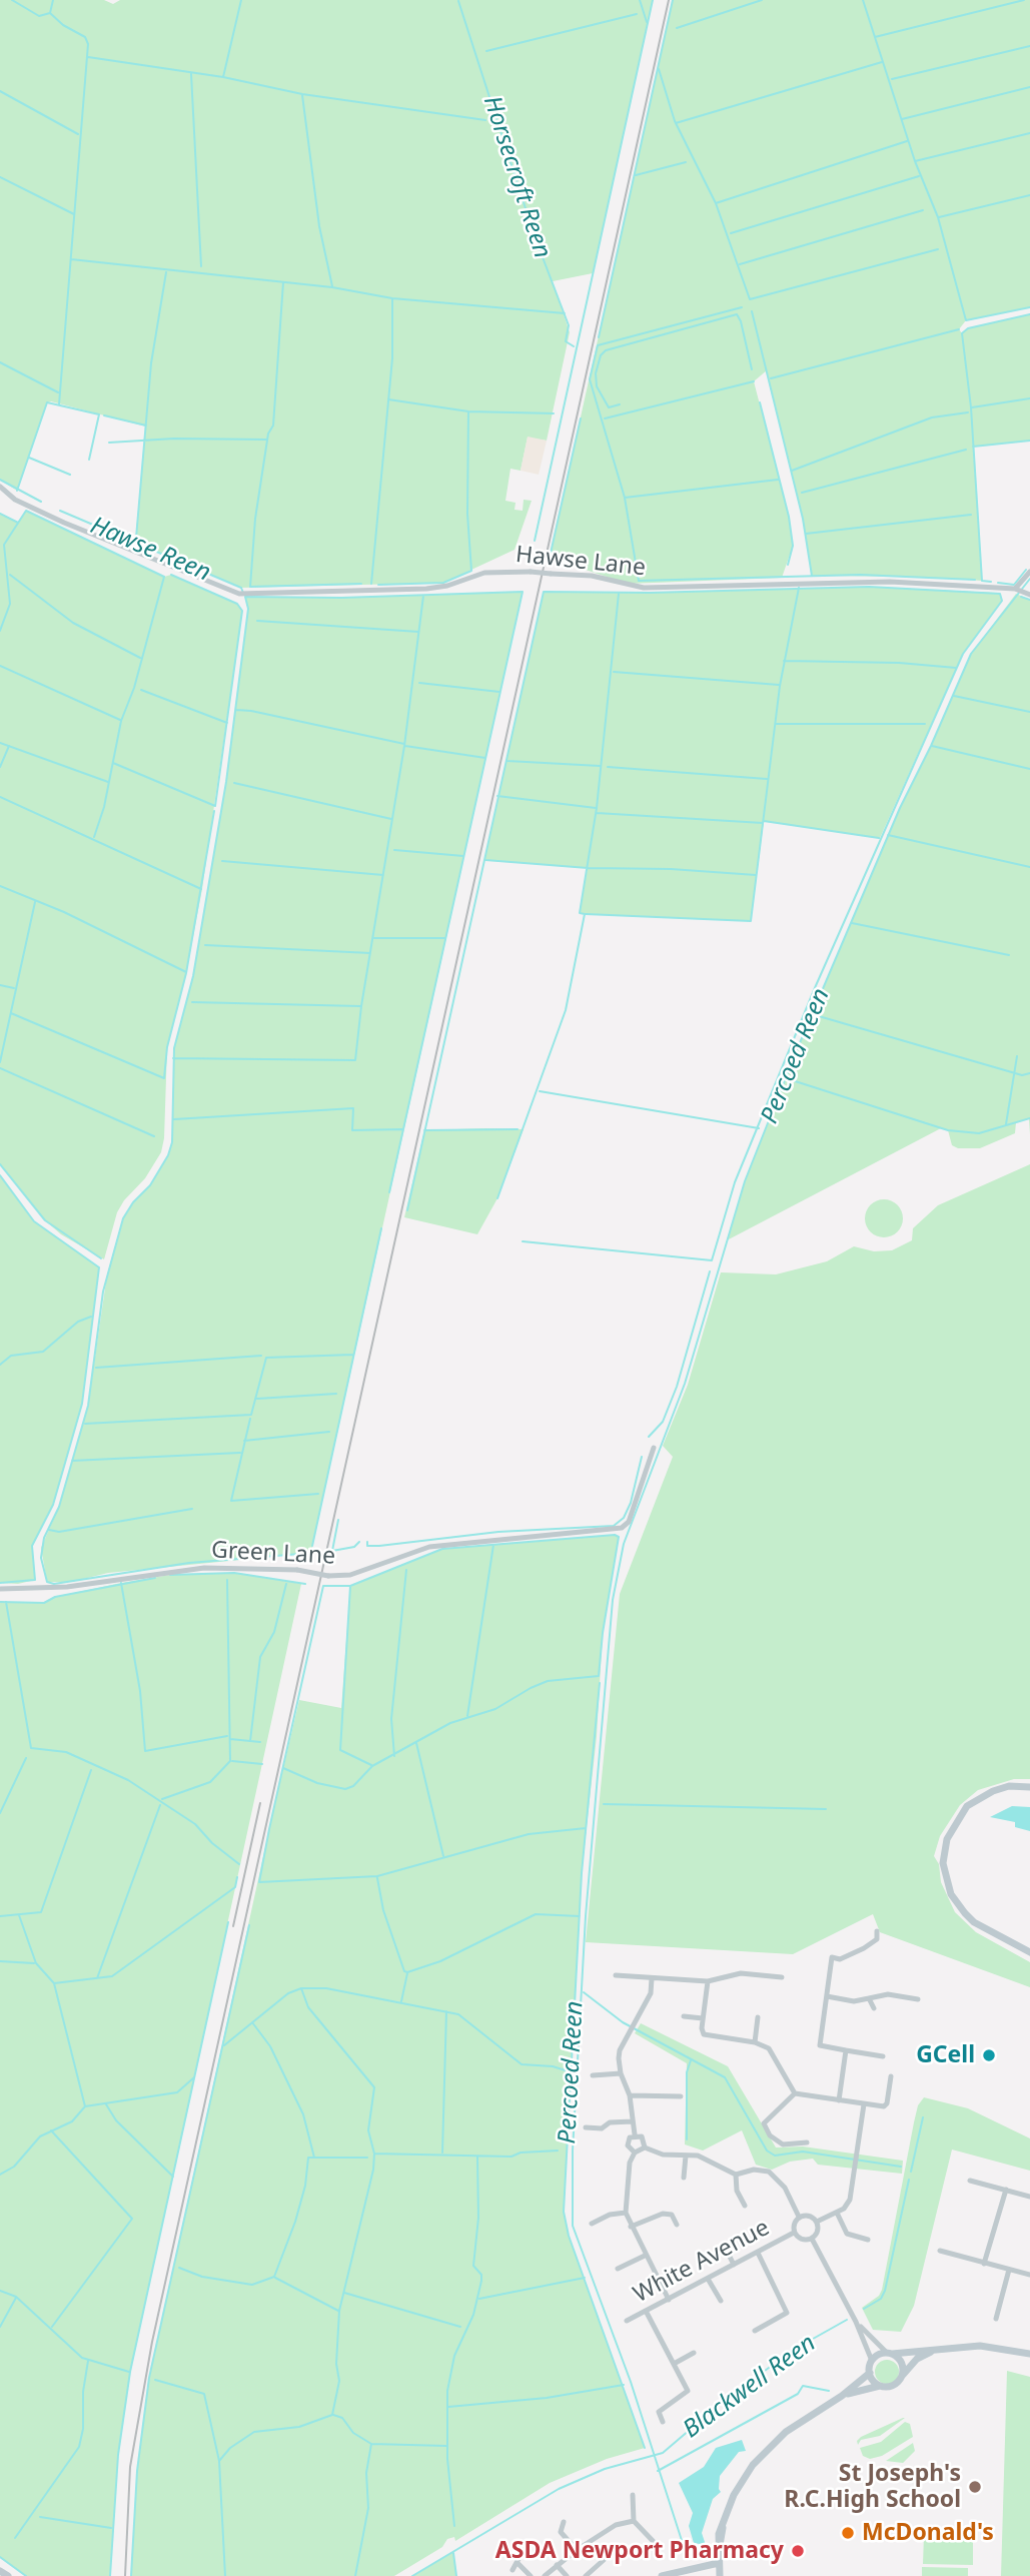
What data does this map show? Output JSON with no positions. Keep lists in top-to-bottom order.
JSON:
{
  "streets": {
    "street": ["Hawse Lane", "Green Lane", "White Avenue"]
  },
  "water": [
    "Horsecroft Reen",
    "Hawse Reen",
    "Percoed Reen",
    "Blackwell Reen"
  ],
  "places": [
    "GCell",
    "St Joseph's R.C.High School",
    "McDonald's",
    "ASDA Newport Pharmacy"
  ]
}
